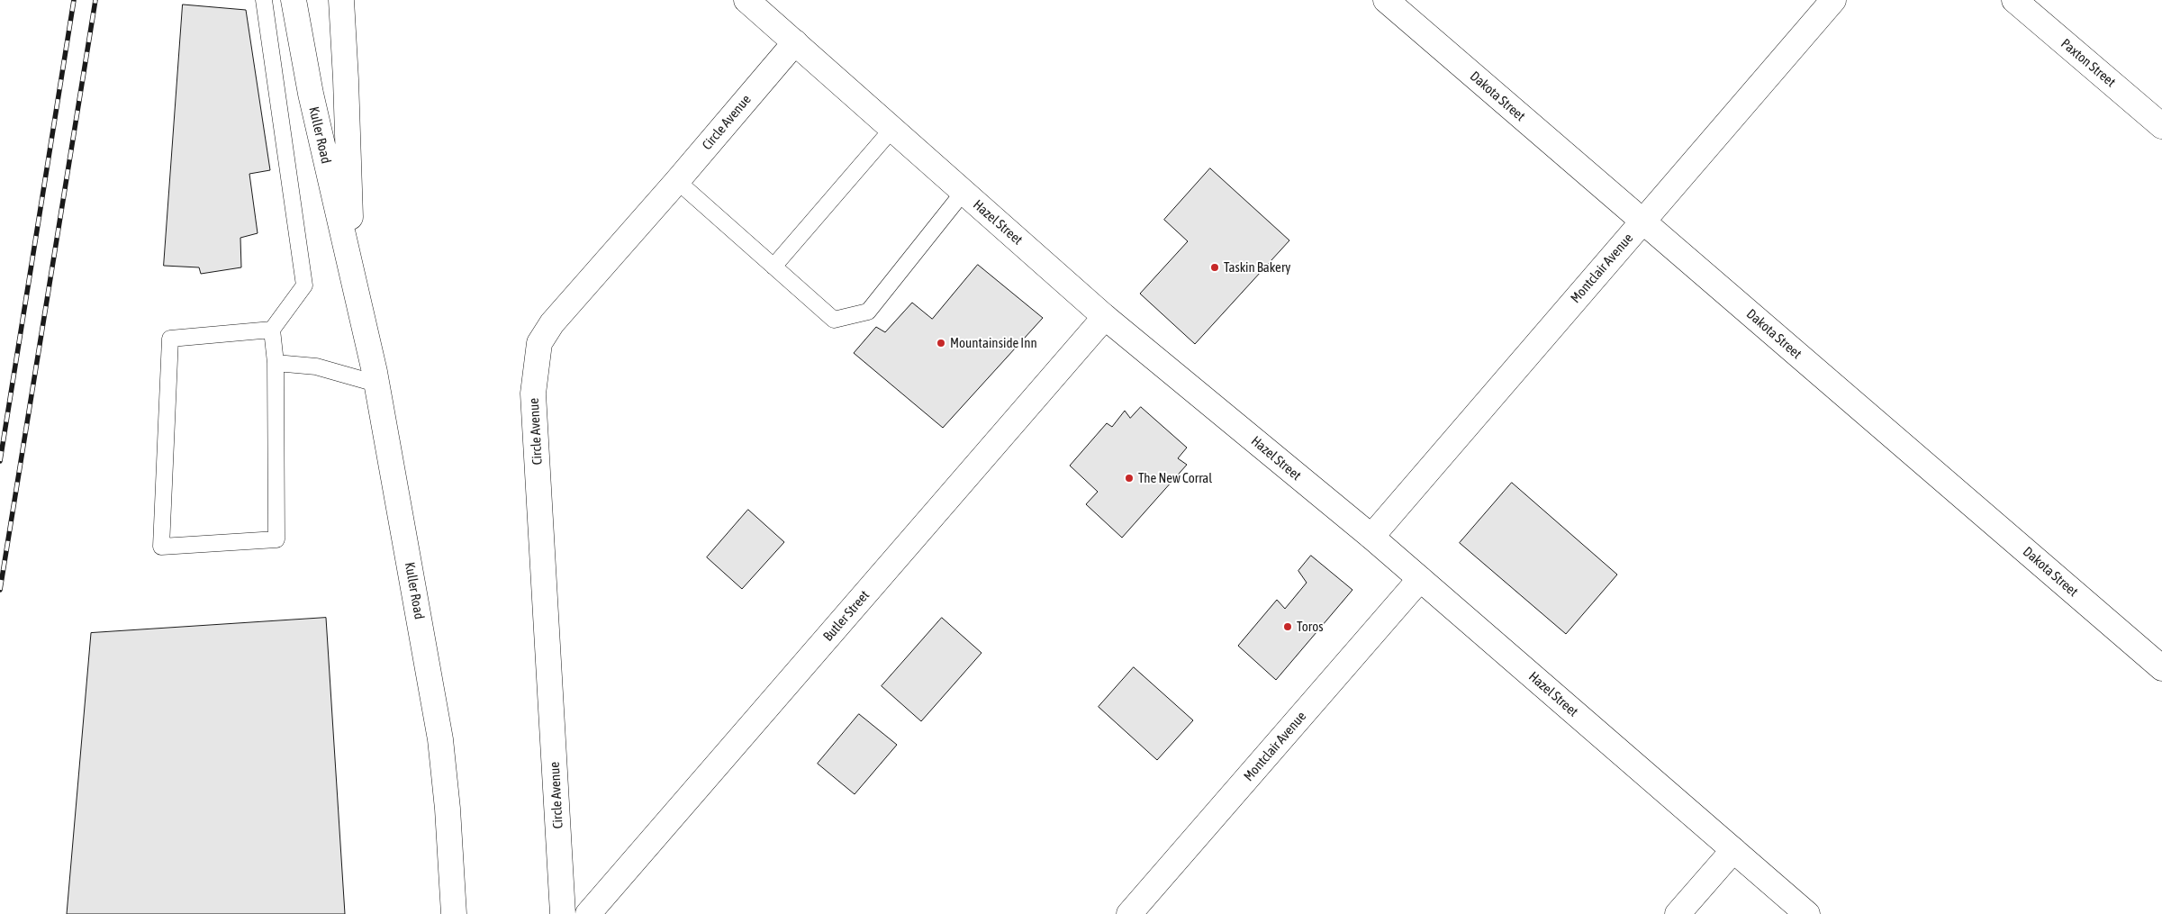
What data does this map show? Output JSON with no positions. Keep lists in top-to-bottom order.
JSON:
{
  "streets": {
    "street": [
      "Paxton Street",
      "Dakota Street",
      "Circle Avenue",
      "Kuller Road",
      "Hazel Street",
      "Montclair Avenue",
      "Butler Street"
    ]
  },
  "crossings": [
    ["Dakota Street", "Montclair Avenue"],
    ["Circle Avenue", "Hazel Street"],
    ["Hazel Street", "Montclair Avenue"],
    ["Hazel Street", "Butler Street"]
  ],
  "places": [
    "Taskin Bakery",
    "Mountainside Inn",
    "The New Corral",
    "Toros"
  ]
}
